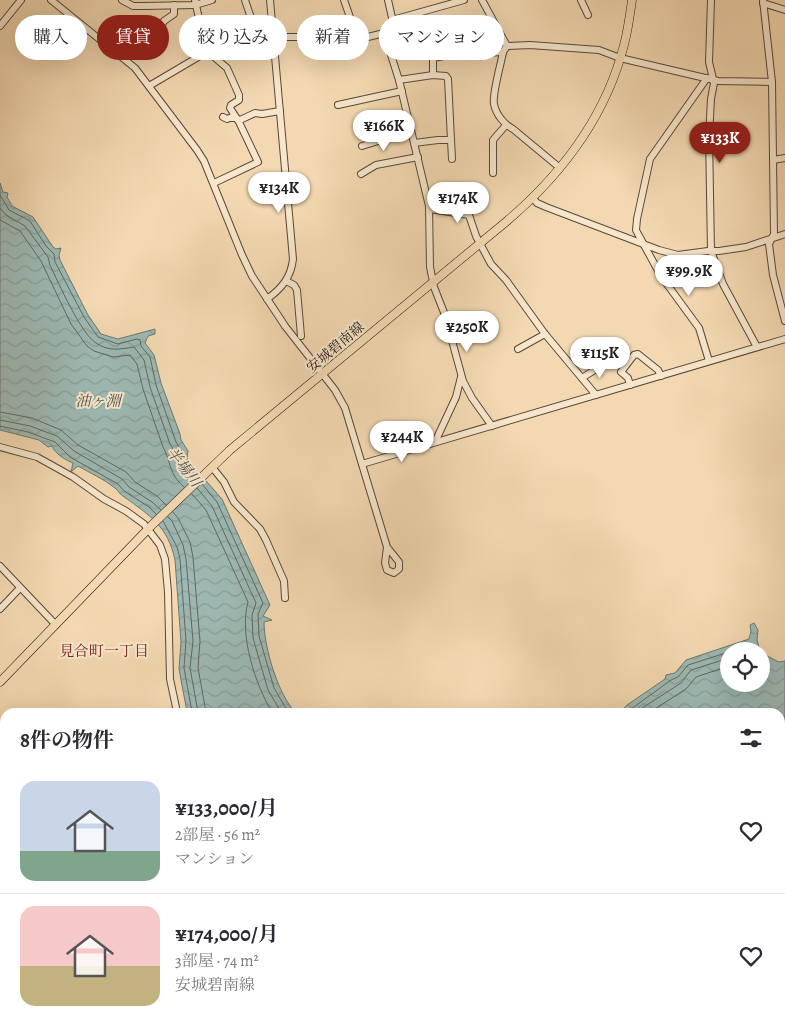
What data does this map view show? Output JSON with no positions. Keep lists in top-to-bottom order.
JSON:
{
  "streets": {
    "main road": ["安城碧南線"]
  },
  "districts": ["見合町一丁目"],
  "water": ["油ヶ淵", "半場川"],
  "page": {
    "chip": [
      "購入",
      "賃貸",
      "絞り込み",
      "新着",
      "マンション"
    ],
    "price": [
      "¥166K",
      "¥133K",
      "¥134K",
      "¥174K",
      "¥99.9K",
      "¥250K",
      "¥115K",
      "¥244K"
    ],
    "heading": "8件の物件",
    "list": [
      {
        "name": "¥133,000/月",
        "note": "2部屋 · 56 m² · マンション"
      },
      {
        "name": "¥174,000/月",
        "note": "3部屋 · 74 m² · 安城碧南線"
      }
    ]
  }
}
